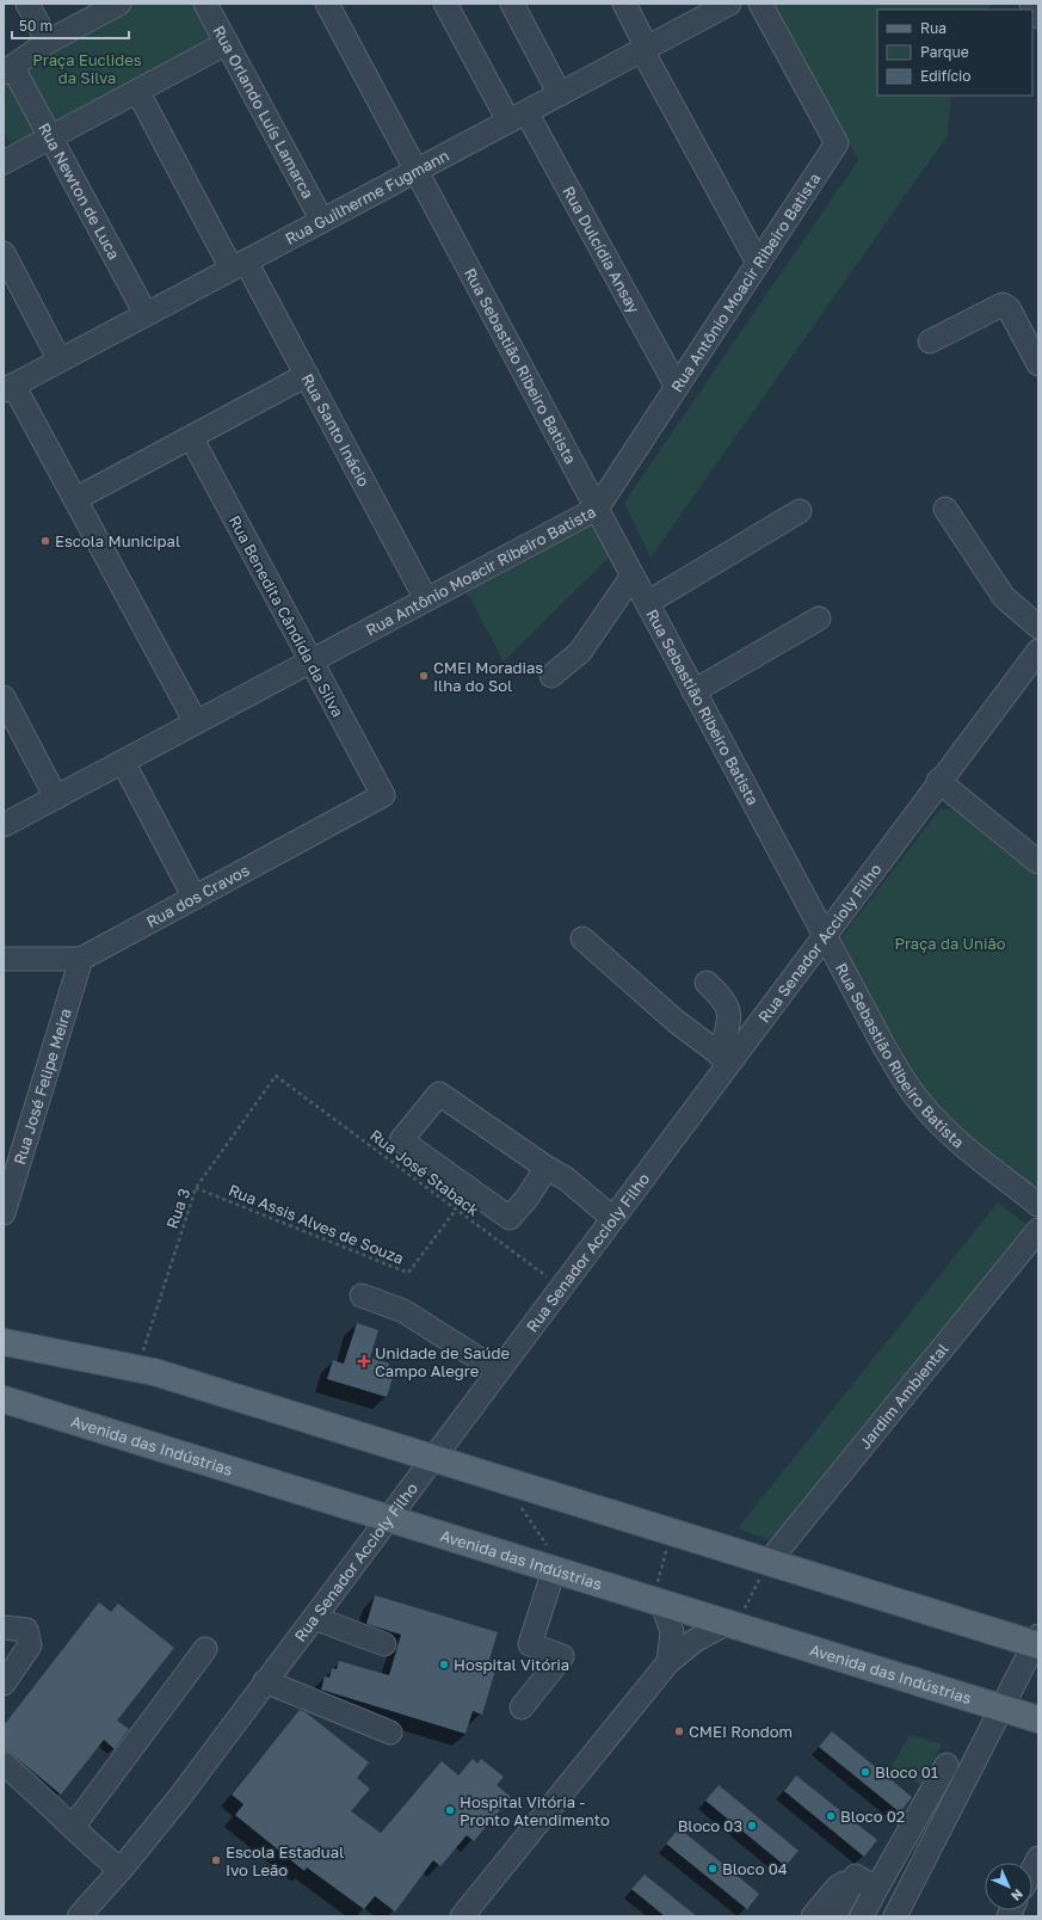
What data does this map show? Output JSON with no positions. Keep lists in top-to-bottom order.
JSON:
{
  "streets": {
    "main road": ["Avenida das Indústrias"],
    "street": [
      "Rua Orlando Luís Lamarca",
      "Rua Newton de Luca",
      "Rua Guilherme Fugmann",
      "Rua Dulcídia Ansay",
      "Rua Antônio Moacir Ribeiro Batista",
      "Rua Sebastião Ribeiro Batista",
      "Rua Santo Inácio",
      "Rua Benedita Cândida da Silva",
      "Rua dos Cravos",
      "Rua Senador Accioly Filho",
      "Rua José Felipe Meira",
      "Jardim Ambiental"
    ],
    "path": ["Rua José Staback", "Rua 3", "Rua Assis Alves de Souza"]
  },
  "crossings": [
    ["Rua Orlando Luís Lamarca", "Rua Guilherme Fugmann"],
    ["Rua Newton de Luca", "Rua Guilherme Fugmann"],
    ["Rua Guilherme Fugmann", "Rua Dulcídia Ansay"],
    ["Rua Guilherme Fugmann", "Rua Sebastião Ribeiro Batista"],
    ["Rua Guilherme Fugmann", "Rua Santo Inácio"],
    ["Rua Dulcídia Ansay", "Rua Antônio Moacir Ribeiro Batista"],
    ["Rua Antônio Moacir Ribeiro Batista", "Rua Sebastião Ribeiro Batista"],
    ["Rua Antônio Moacir Ribeiro Batista", "Rua Santo Inácio"],
    ["Rua Antônio Moacir Ribeiro Batista", "Rua Benedita Cândida da Silva"],
    ["Rua Sebastião Ribeiro Batista", "Rua Senador Accioly Filho"],
    ["Rua Benedita Cândida da Silva", "Rua dos Cravos"],
    ["Rua dos Cravos", "Rua José Felipe Meira"],
    ["Rua Senador Accioly Filho", "Rua José Staback"],
    ["Rua Senador Accioly Filho", "Avenida das Indústrias"],
    ["Rua José Staback", "Rua 3"],
    ["Rua José Staback", "Rua Assis Alves de Souza"],
    ["Rua 3", "Rua Assis Alves de Souza"]
  ],
  "parks": ["Praça Euclides da Silva", "Praça da União"],
  "places": {
    "other": [
      "Escola Municipal",
      "CMEI Moradias Ilha do Sol",
      "Hospital Vitória",
      "CMEI Rondom",
      "Bloco 01",
      "Hospital Vitória - Pronto Atendimento",
      "Bloco 02",
      "Bloco 03",
      "Escola Estadual Ivo Leão",
      "Bloco 04"
    ],
    "health": ["Unidade de Saúde Campo Alegre"]
  },
  "legend": ["Rua", "Parque", "Edifício"],
  "scale_bar": "50 m",
  "north": "bottom right"
}
